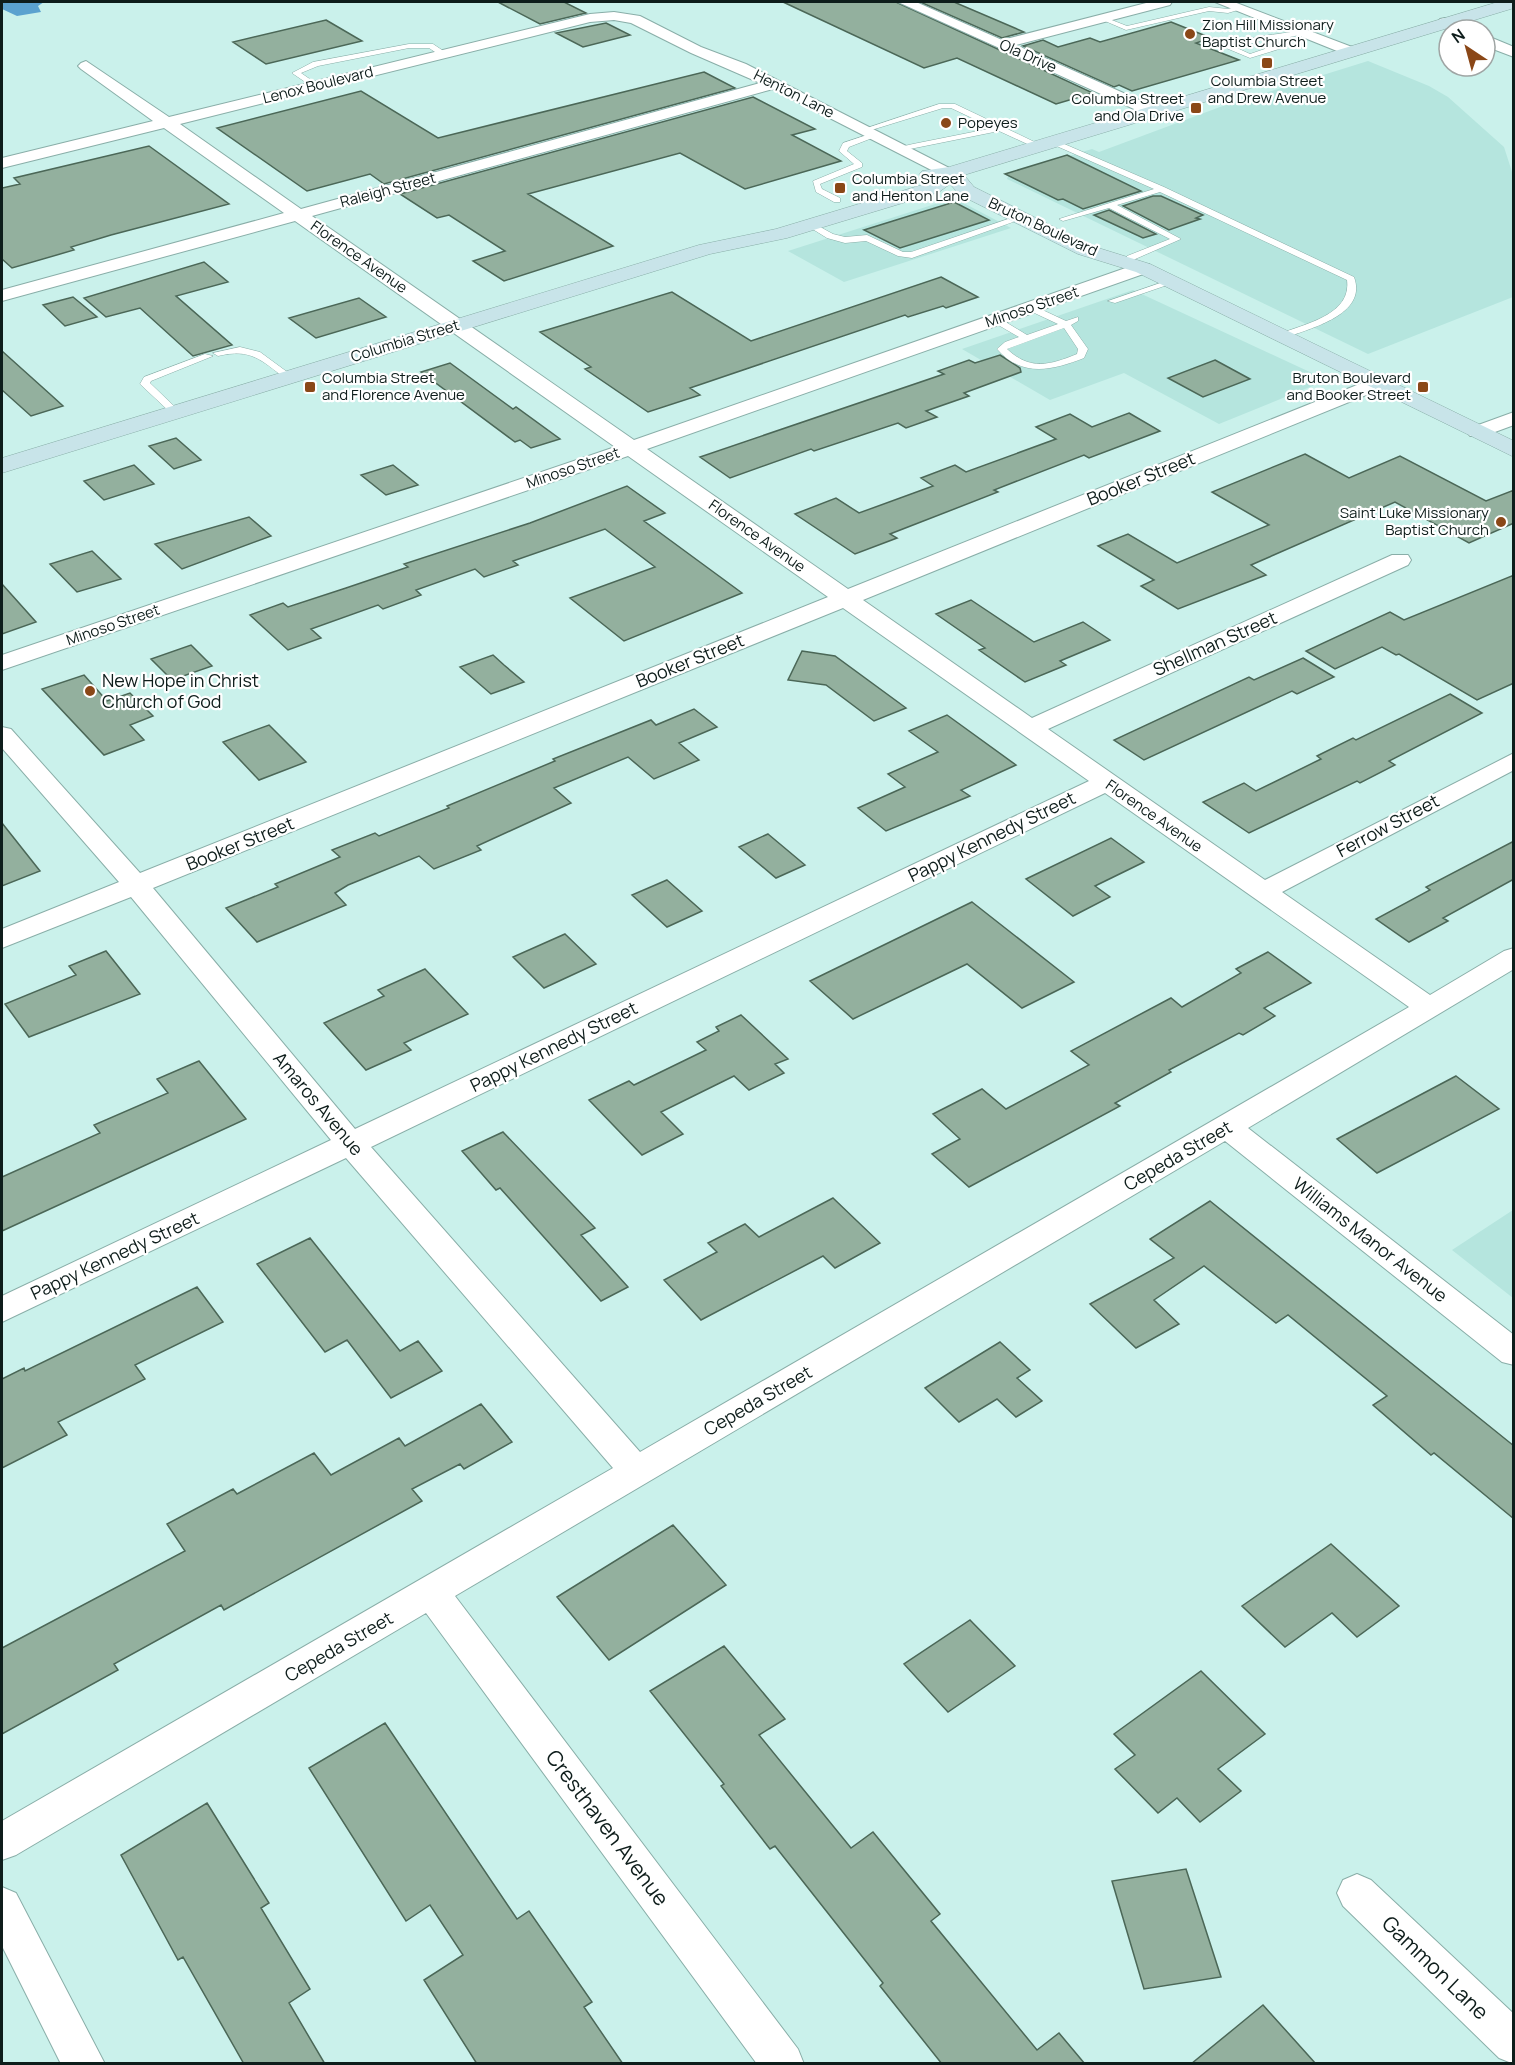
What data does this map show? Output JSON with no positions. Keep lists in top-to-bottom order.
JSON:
{
  "streets": {
    "street": [
      "Ola Drive",
      "Lenox Boulevard",
      "Henton Lane",
      "Raleigh Street",
      "Bruton Boulevard",
      "Florence Avenue",
      "Minoso Street",
      "Columbia Street",
      "Booker Street",
      "Shellman Street",
      "Ferrow Street",
      "Pappy Kennedy Street",
      "Amaros Avenue",
      "Cepeda Street",
      "Williams Manor Avenue",
      "Cresthaven Avenue",
      "Gammon Lane"
    ]
  },
  "crossings": [
    ["Ola Drive", "Columbia Street"],
    ["Lenox Boulevard", "Henton Lane"],
    ["Lenox Boulevard", "Florence Avenue"],
    ["Henton Lane", "Raleigh Street"],
    ["Henton Lane", "Bruton Boulevard"],
    ["Henton Lane", "Columbia Street"],
    ["Raleigh Street", "Florence Avenue"],
    ["Bruton Boulevard", "Minoso Street"],
    ["Bruton Boulevard", "Columbia Street"],
    ["Bruton Boulevard", "Booker Street"],
    ["Florence Avenue", "Minoso Street"],
    ["Florence Avenue", "Columbia Street"],
    ["Florence Avenue", "Booker Street"],
    ["Florence Avenue", "Shellman Street"],
    ["Florence Avenue", "Ferrow Street"],
    ["Florence Avenue", "Pappy Kennedy Street"],
    ["Florence Avenue", "Cepeda Street"],
    ["Booker Street", "Amaros Avenue"],
    ["Pappy Kennedy Street", "Amaros Avenue"],
    ["Amaros Avenue", "Cepeda Street"],
    ["Cepeda Street", "Williams Manor Avenue"],
    ["Cepeda Street", "Cresthaven Avenue"]
  ],
  "places": {
    "other": [
      "Zion Hill Missionary Baptist Church",
      "Popeyes",
      "Saint Luke Missionary Baptist Church",
      "New Hope in Christ Church of God"
    ],
    "transit": [
      "Columbia Street and Drew Avenue",
      "Columbia Street and Ola Drive",
      "Columbia Street and Henton Lane",
      "Columbia Street and Florence Avenue",
      "Bruton Boulevard and Booker Street"
    ]
  },
  "north": "top left"
}
